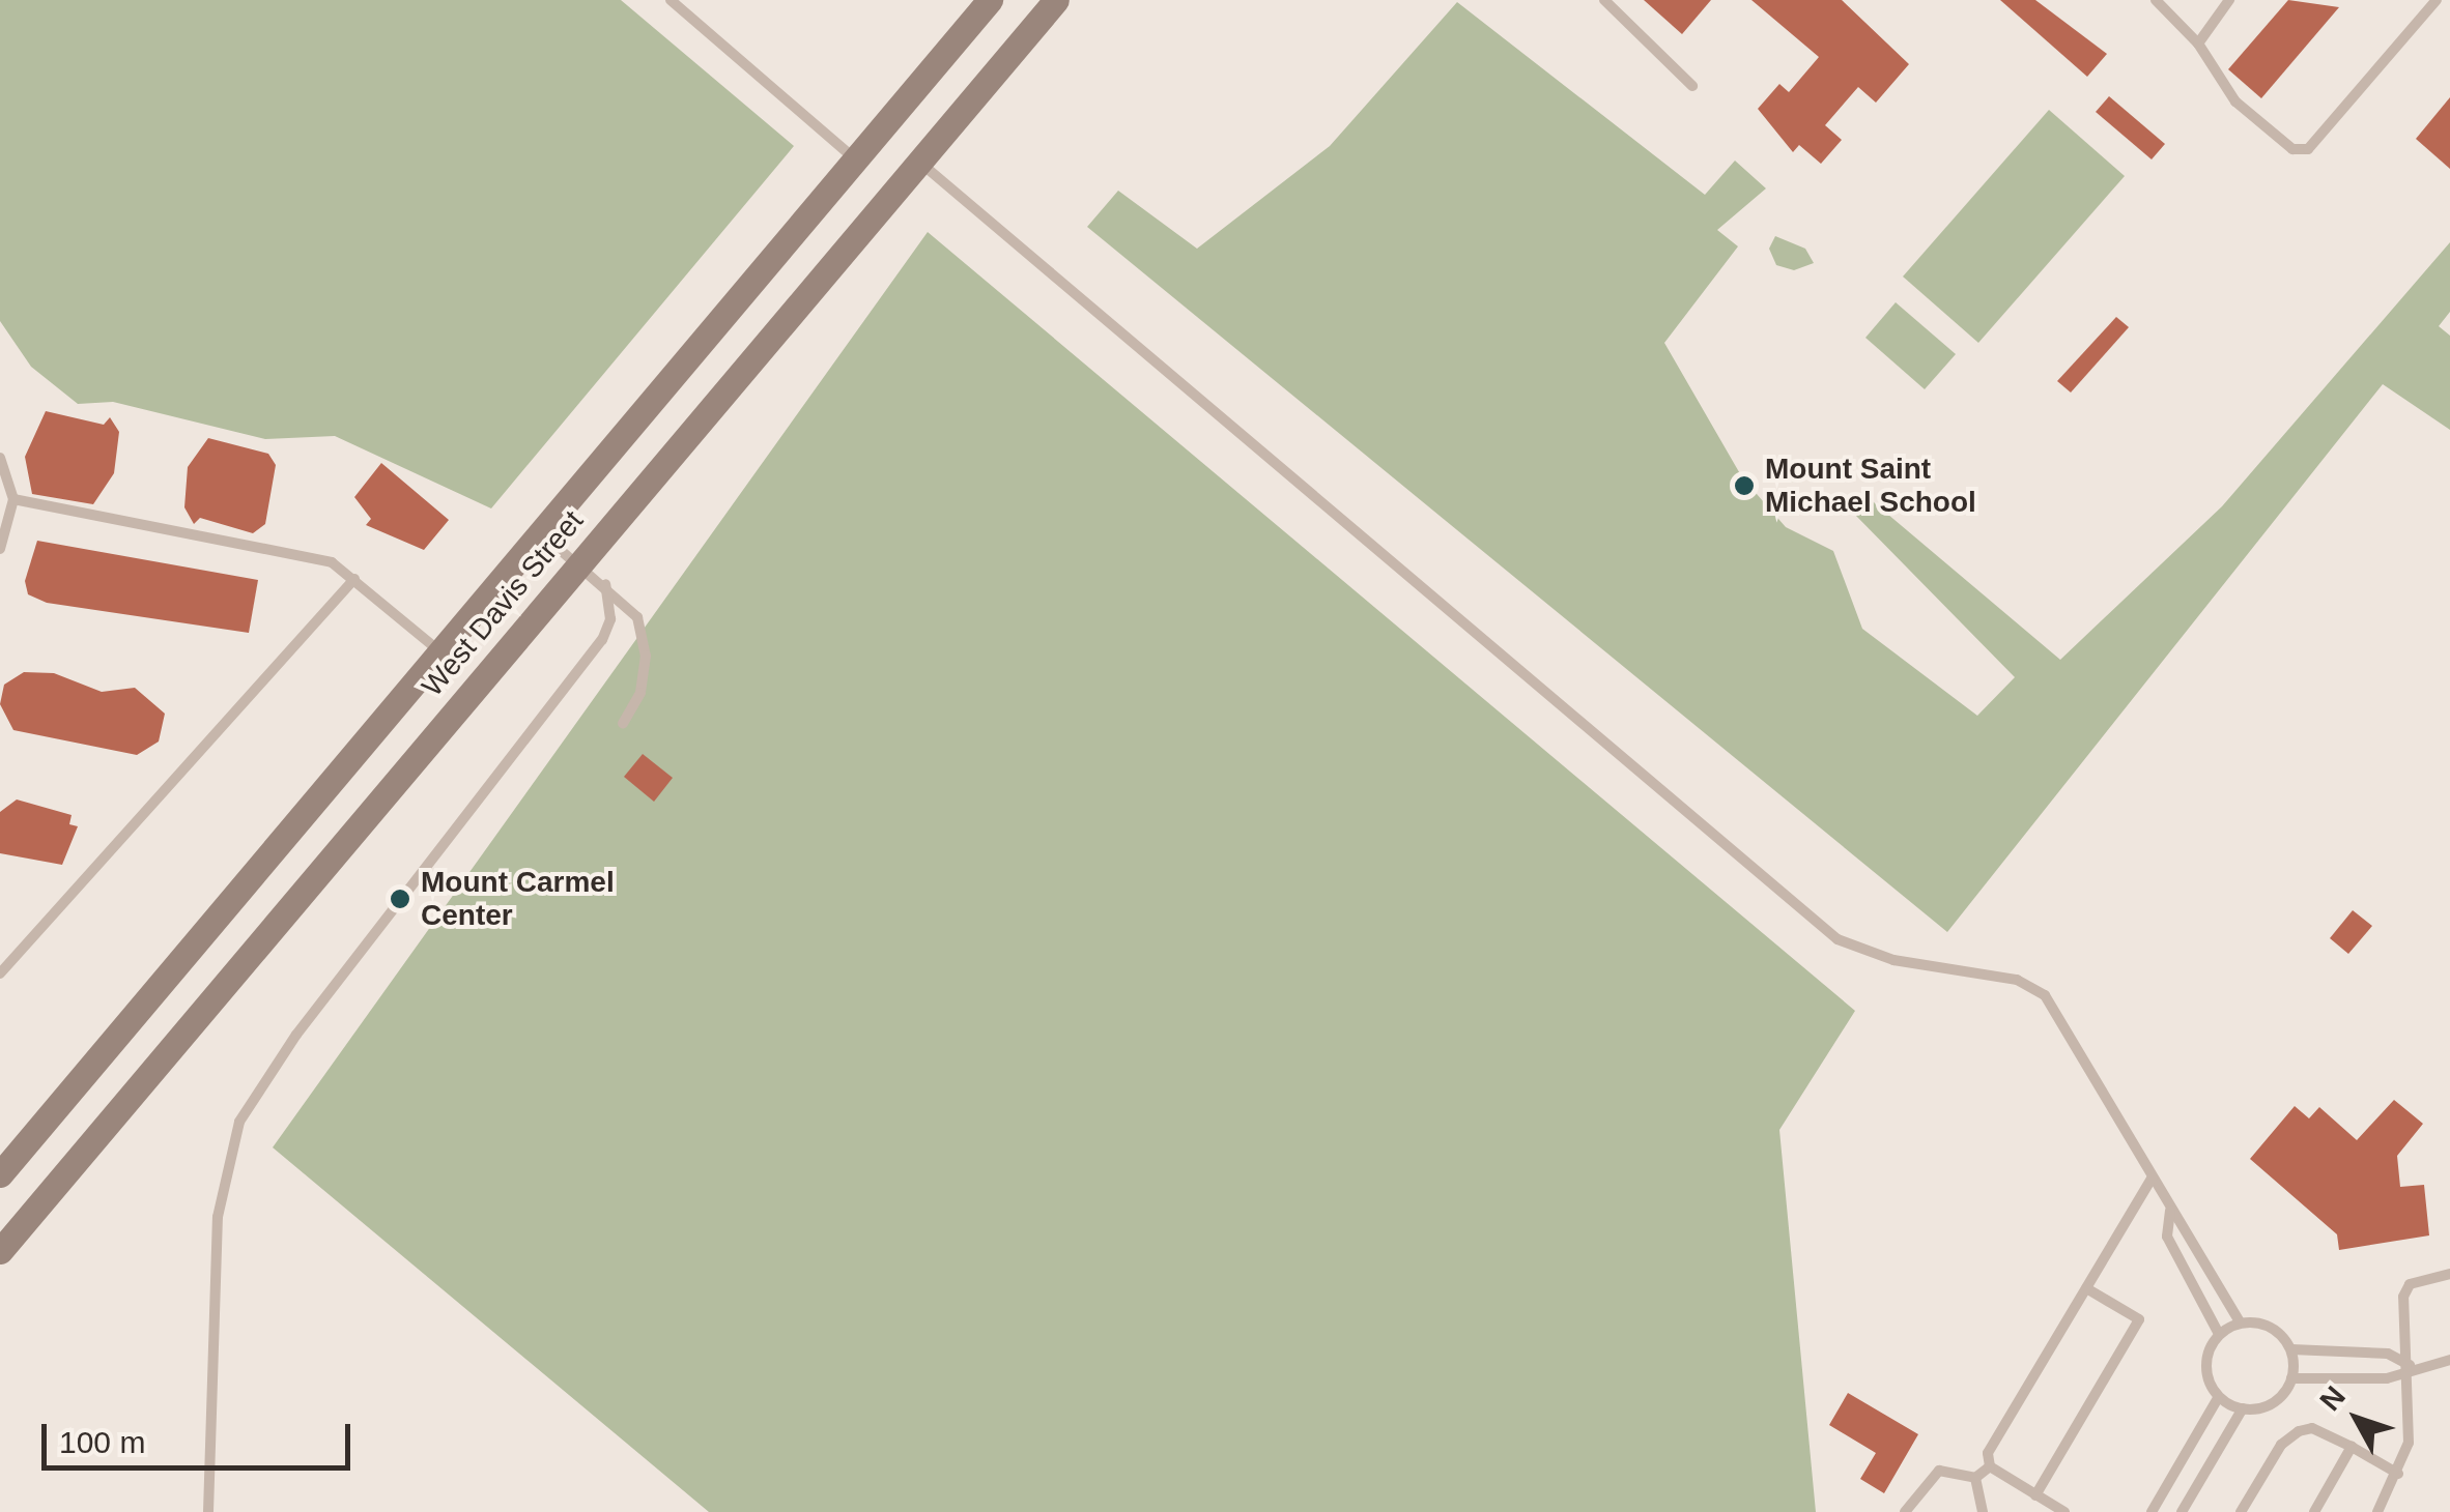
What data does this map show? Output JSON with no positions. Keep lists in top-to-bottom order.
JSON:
{
  "streets": {
    "main road": ["West Davis Street"]
  },
  "places": ["Mount Saint Michael School", "Mount Carmel Center"],
  "scale_bar": "100 m",
  "north": "top left"
}
